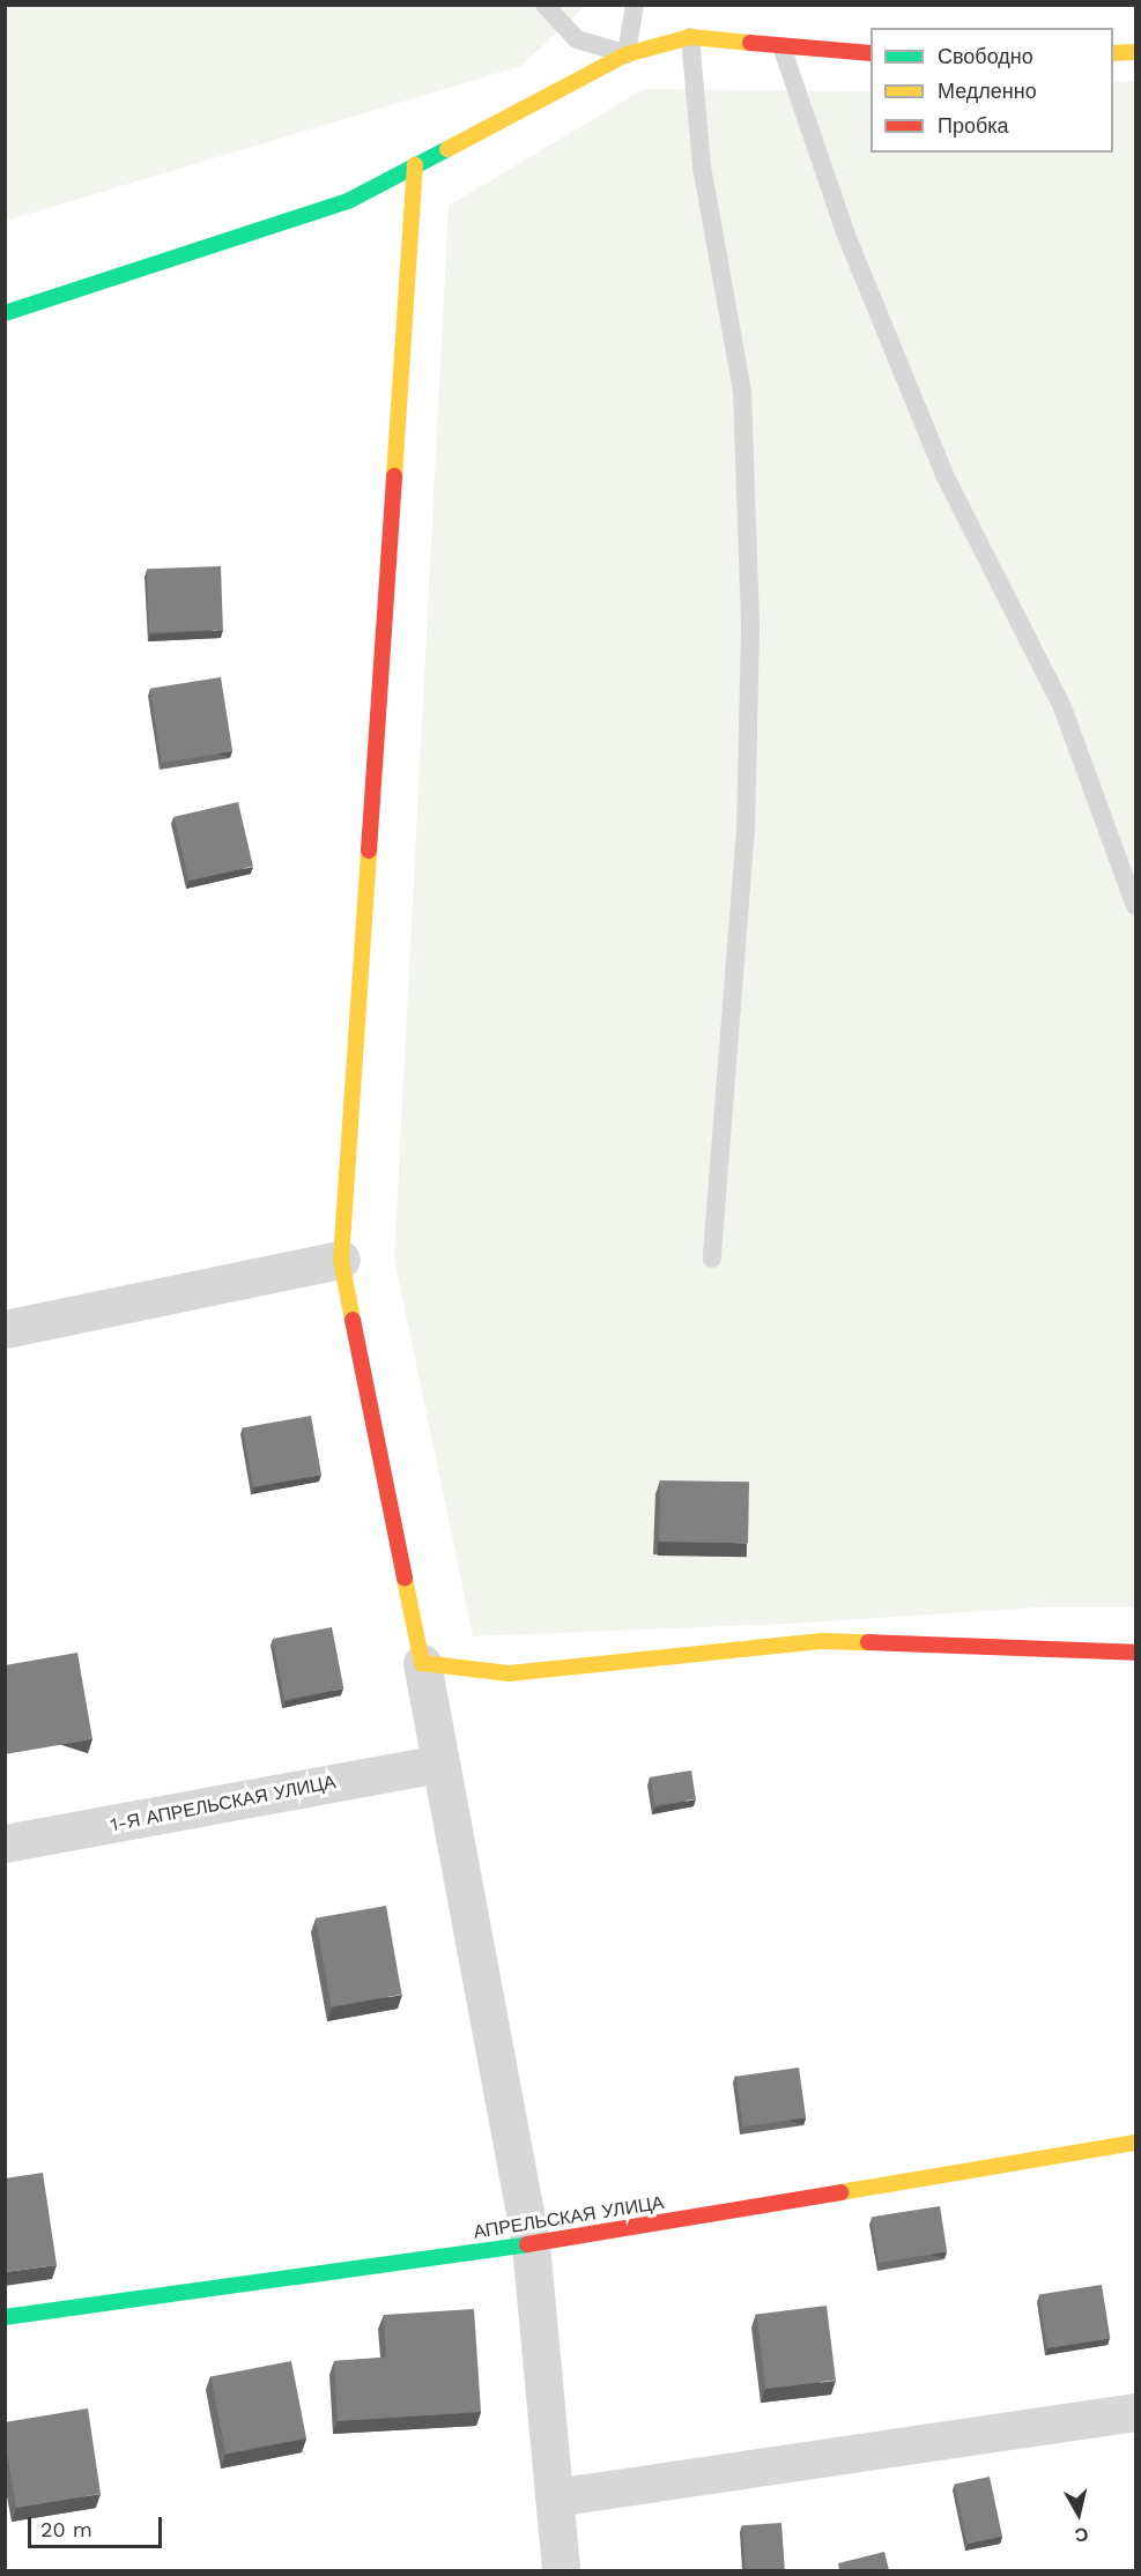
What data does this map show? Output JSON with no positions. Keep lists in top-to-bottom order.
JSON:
{
  "streets": {
    "street": ["1-Я АПРЕЛЬСКАЯ УЛИЦА", "АПРЕЛЬСКАЯ УЛИЦА"]
  },
  "legend": ["Свободно", "Медленно", "Пробка"],
  "scale_bar": "20 m",
  "north": "bottom"
}
